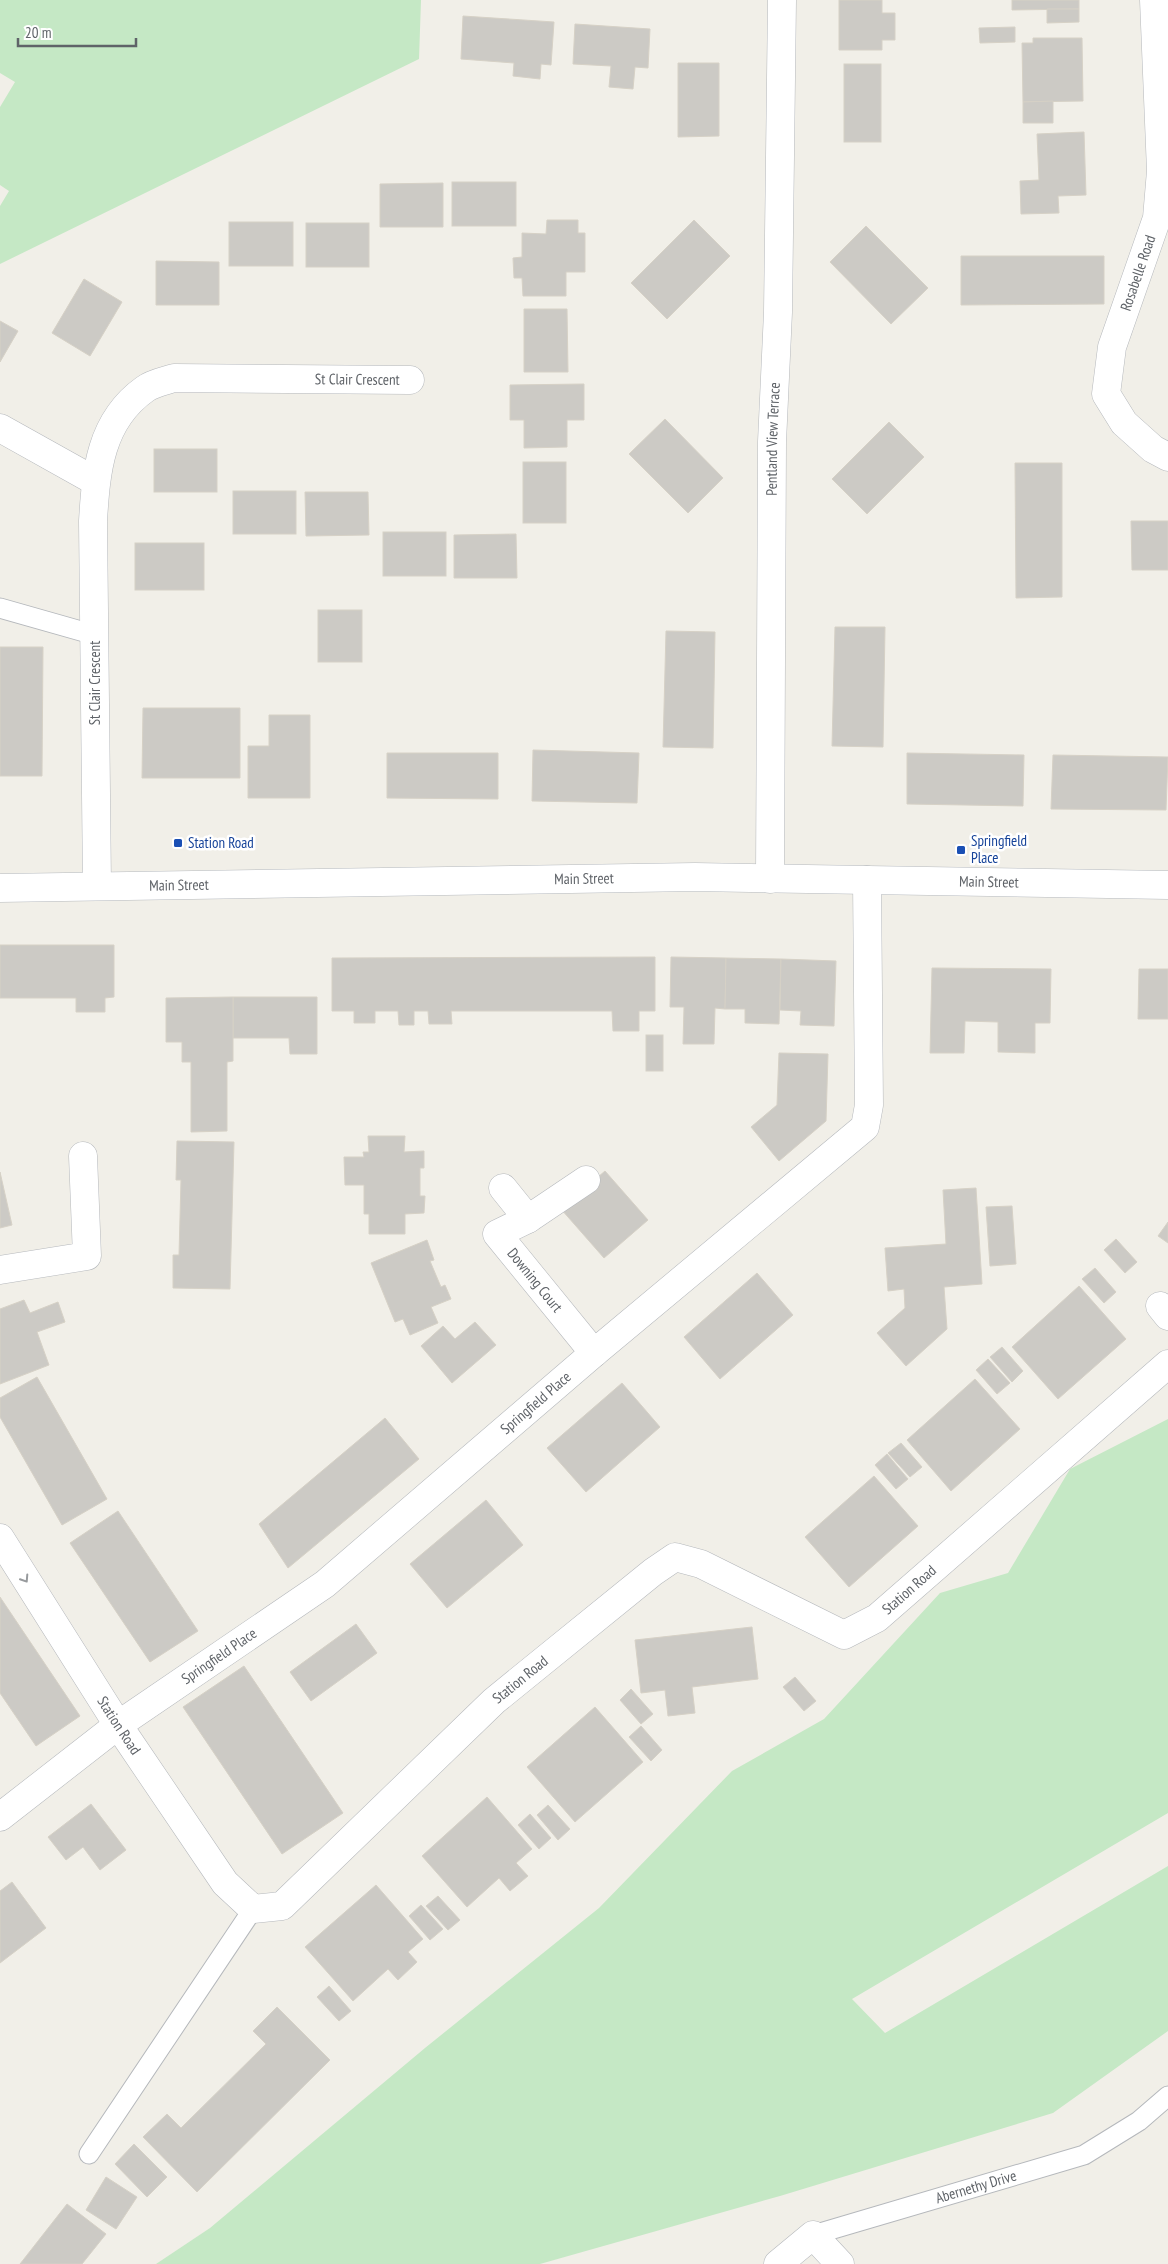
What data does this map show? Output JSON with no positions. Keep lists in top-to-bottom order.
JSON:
{
  "streets": {
    "street": [
      "Rosabelle Road",
      "St Clair Crescent",
      "Pentland View Terrace",
      "Main Street",
      "Downing Court",
      "Springfield Place",
      "Station Road",
      "Abernethy Drive"
    ]
  },
  "crossings": [
    ["St Clair Crescent", "Main Street"],
    ["Pentland View Terrace", "Main Street"],
    ["Main Street", "Springfield Place"],
    ["Downing Court", "Springfield Place"],
    ["Springfield Place", "Station Road"]
  ],
  "places": {
    "transit": ["Station Road", "Springfield Place"]
  },
  "scale_bar": "20 m"
}
